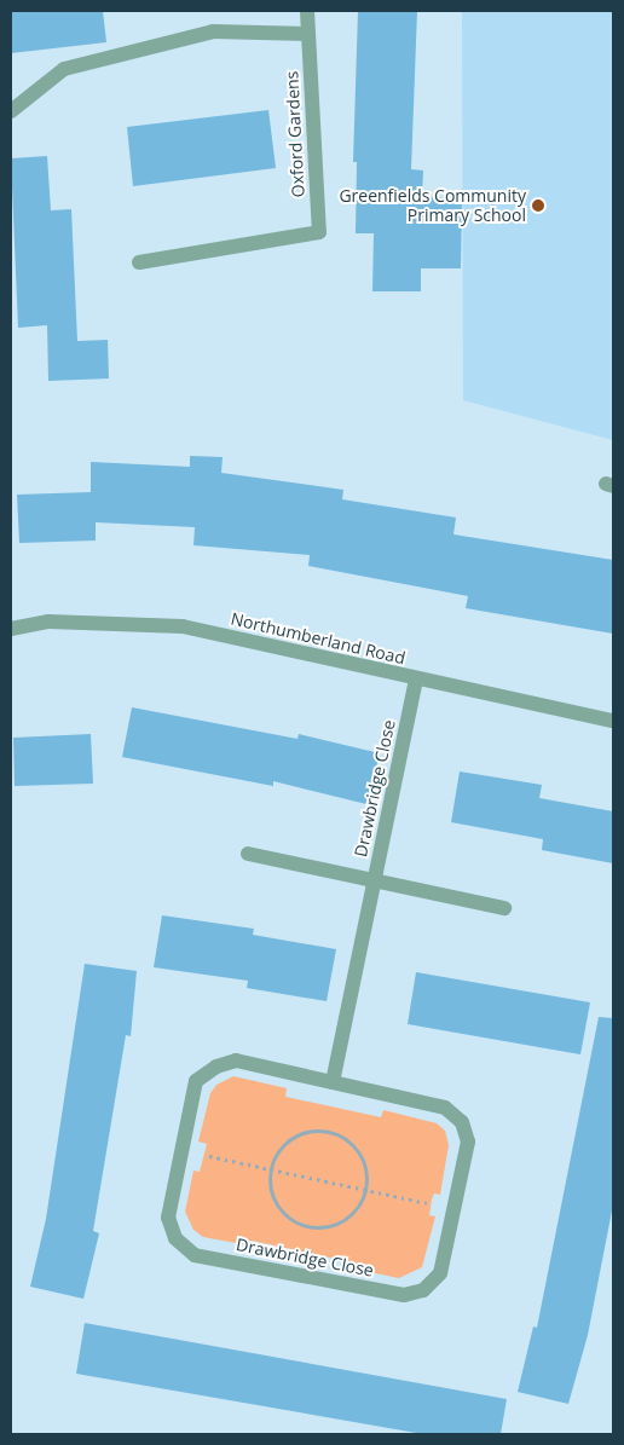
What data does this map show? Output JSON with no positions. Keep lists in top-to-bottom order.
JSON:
{
  "streets": {
    "street": ["Oxford Gardens", "Northumberland Road", "Drawbridge Close"]
  },
  "crossings": [
    ["Northumberland Road", "Drawbridge Close"]
  ],
  "places": ["Greenfields Community Primary School"]
}
